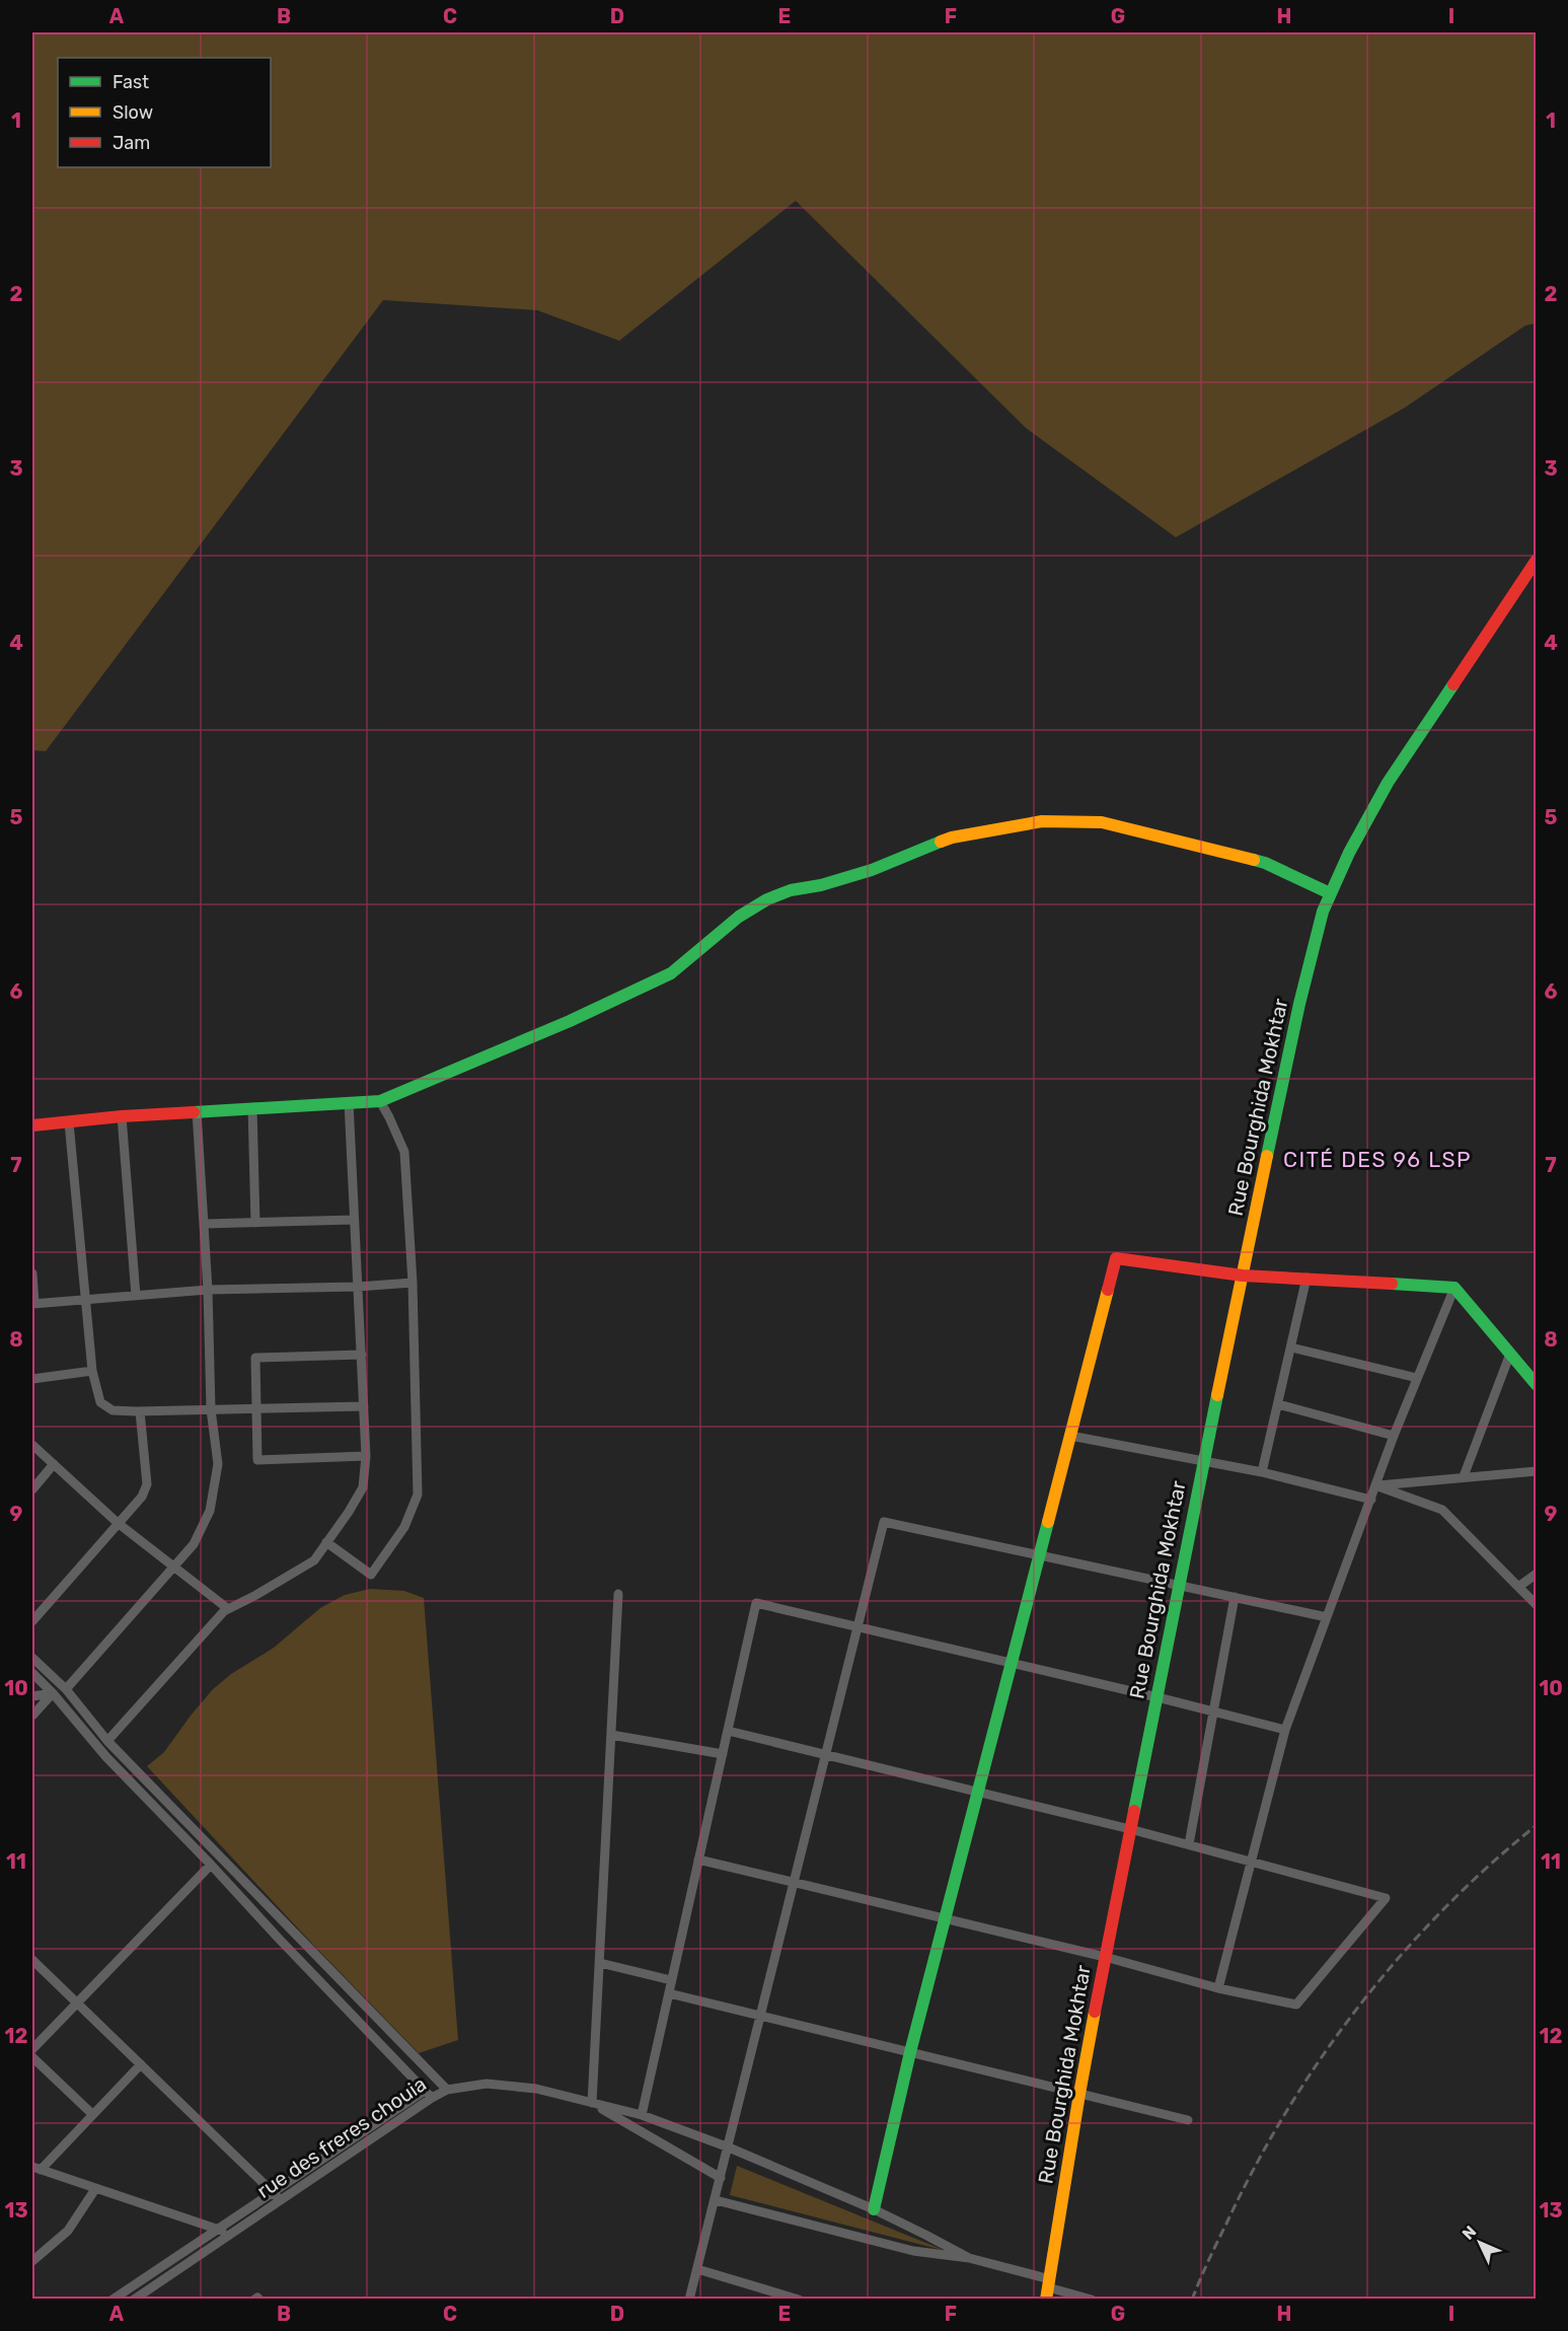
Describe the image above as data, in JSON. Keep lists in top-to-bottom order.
{
  "streets": {
    "street": ["Rue Bourghida Mokhtar", "rue des freres chouia"]
  },
  "districts": ["CITÉ DES 96 LSP"],
  "legend": ["Fast", "Slow", "Jam"],
  "north": "top left",
  "grid": {
    "columns": [
      "A",
      "B",
      "C",
      "D",
      "E",
      "F",
      "G",
      "H",
      "I"
    ],
    "rows": [
      "1",
      "2",
      "3",
      "4",
      "5",
      "6",
      "7",
      "8",
      "9",
      "10",
      "11",
      "12",
      "13"
    ]
  }
}
